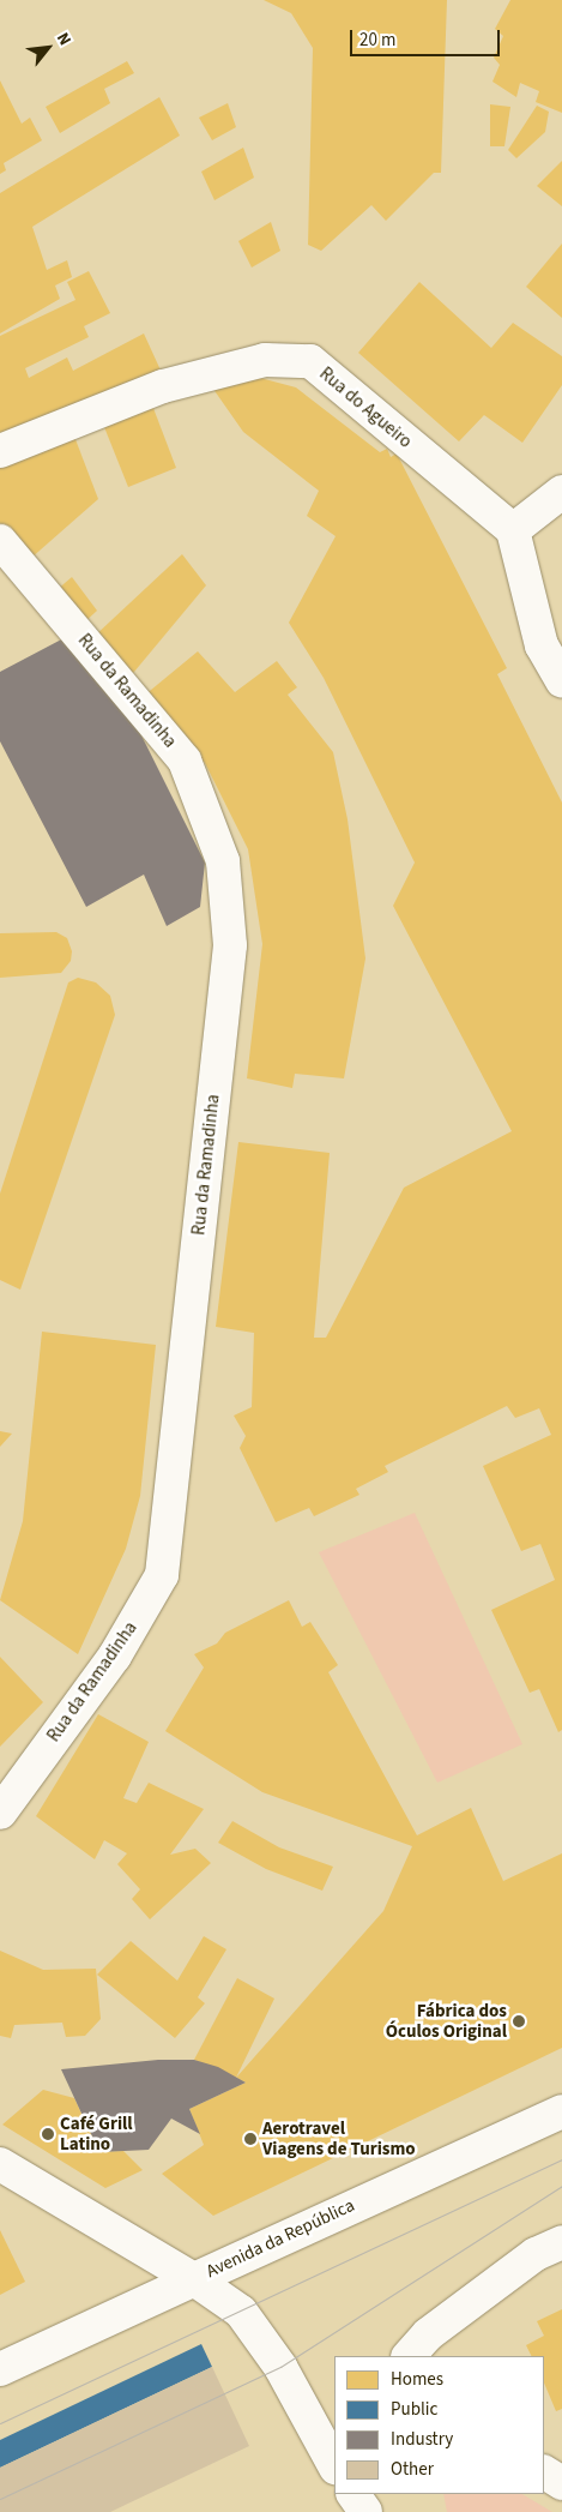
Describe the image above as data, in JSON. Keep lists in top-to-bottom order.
{
  "streets": {
    "street": ["Rua do Agueiro", "Rua da Ramadinha", "Avenida da República"]
  },
  "places": ["Fábrica dos Óculos Original", "Café Grill Latino", "Aerotravel Viagens de Turismo"],
  "legend": [
    "Homes",
    "Public",
    "Industry",
    "Other"
  ],
  "scale_bar": "20 m",
  "north": "top right"
}
